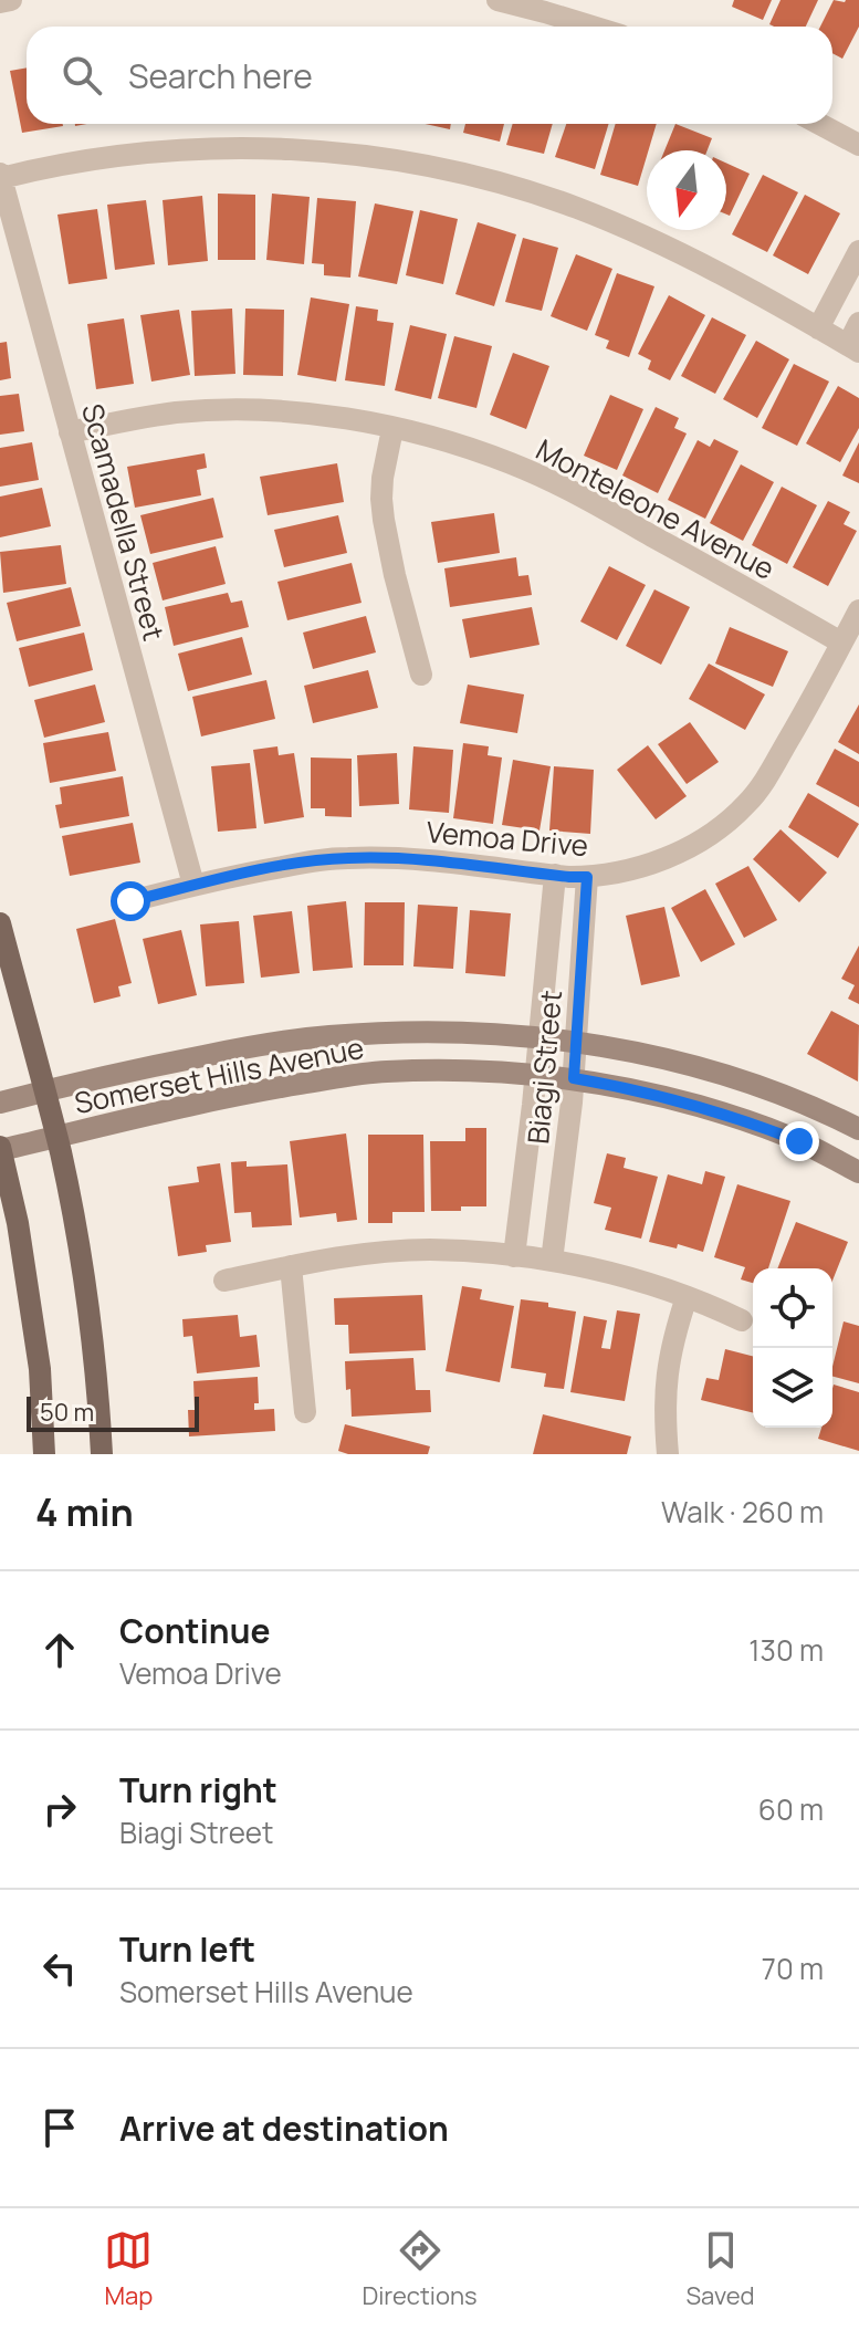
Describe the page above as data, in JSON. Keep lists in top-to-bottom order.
{
  "streets": {
    "main road": ["Somerset Hills Avenue"],
    "street": [
      "Monteleone Avenue",
      "Scamadella Street",
      "Vemoa Drive",
      "Biagi Street"
    ]
  },
  "crossings": [
    ["Monteleone Avenue", "Scamadella Street"],
    ["Monteleone Avenue", "Vemoa Drive"],
    ["Scamadella Street", "Vemoa Drive"],
    ["Vemoa Drive", "Biagi Street"],
    ["Biagi Street", "Somerset Hills Avenue"]
  ],
  "scale_bar": "50 m",
  "north": "bottom",
  "page": {
    "search": "Search here",
    "scale": "50 m",
    "heading": ["4 min", "Walk · 260 m"],
    "list": [
      ["Continue", "Vemoa Drive", "130 m"],
      ["Turn right", "Biagi Street", "60 m"],
      ["Turn left", "Somerset Hills Avenue", "70 m"],
      "Arrive at destination"
    ],
    "nav": ["Map", "Directions", "Saved"]
  }
}
